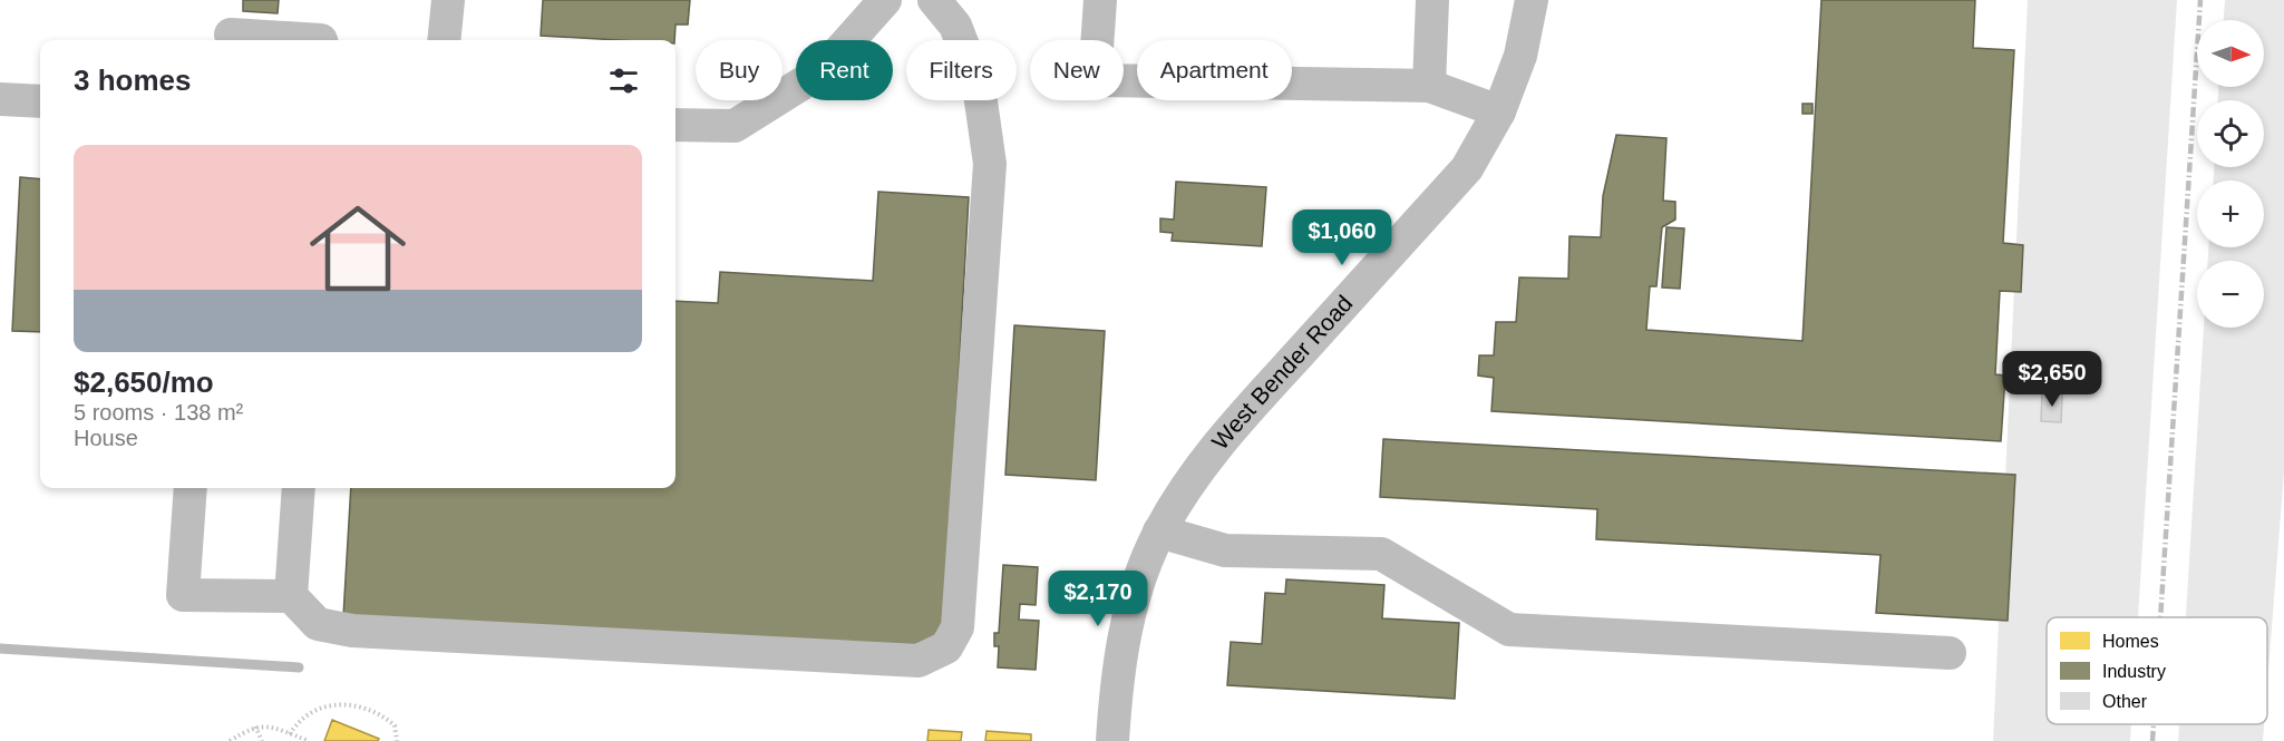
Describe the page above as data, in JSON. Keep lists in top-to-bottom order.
{
  "streets": {
    "street": ["West Bender Road"]
  },
  "legend": ["Homes", "Industry", "Other"],
  "north": "right",
  "page": {
    "map_buttons": ["+", "−"],
    "chip": [
      "Buy",
      "Rent",
      "Filters",
      "New",
      "Apartment"
    ],
    "heading": "3 homes",
    "list": [
      {
        "name": "$2,650/mo",
        "note": "5 rooms · 138 m² · House"
      }
    ],
    "price": ["$1,060", "$2,650", "$2,170"]
  }
}
